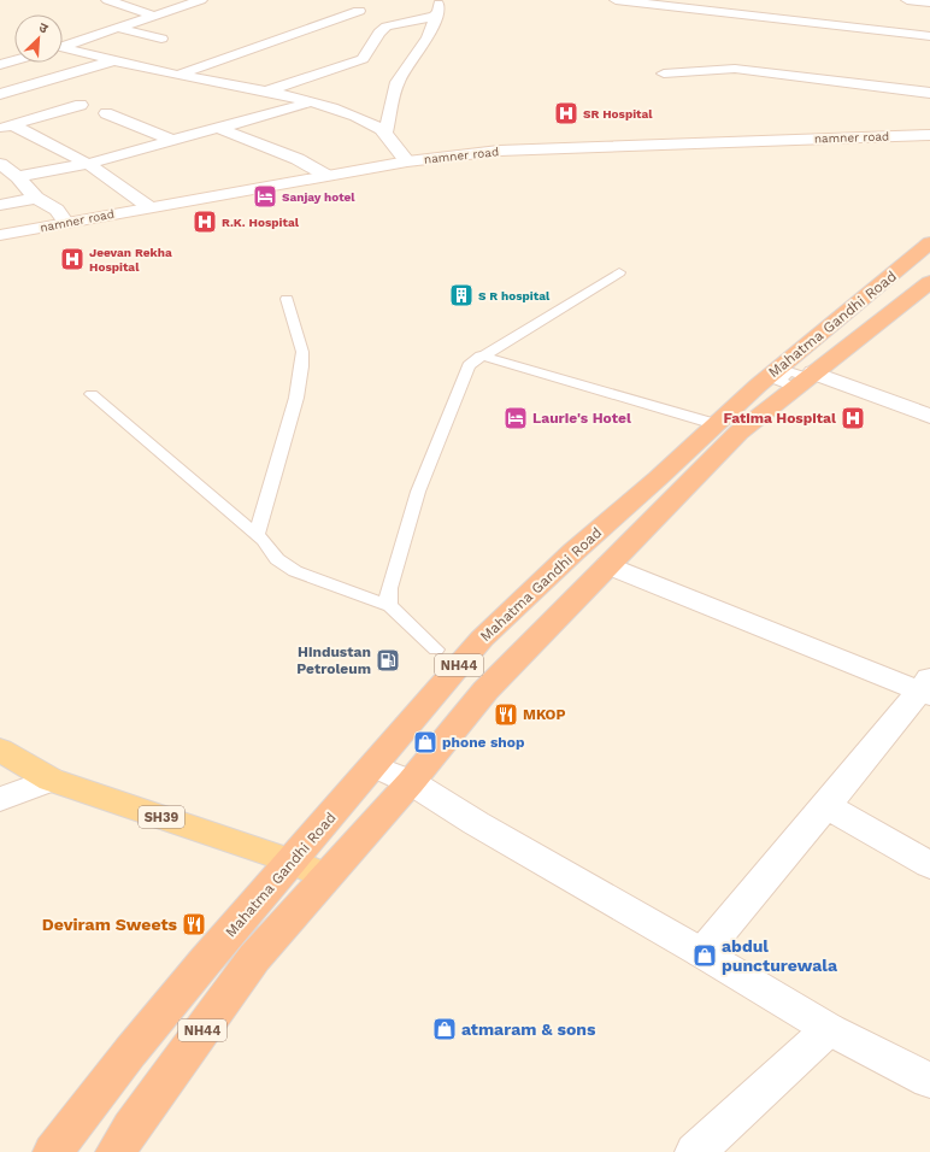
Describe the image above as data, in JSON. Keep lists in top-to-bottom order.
{
  "streets": {
    "highway": ["Mahatma Gandhi Road", "NH44"],
    "main road": ["SH39"],
    "street": ["namner road"]
  },
  "crossings": [
    ["Mahatma Gandhi Road", "SH39"]
  ],
  "places": {
    "hospital": [
      "SR Hospital",
      "R.K. Hospital",
      "Jeevan Rekha Hospital",
      "Fatima Hospital"
    ],
    "hotel": ["Sanjay hotel", "Laurie's Hotel"],
    "building": ["S R hospital"],
    "fuel station": ["Hindustan Petroleum"],
    "restaurant": ["MKOP", "Deviram Sweets"],
    "shop": ["phone shop", "abdul puncturewala", "atmaram & sons"]
  },
  "north": "top right"
}
